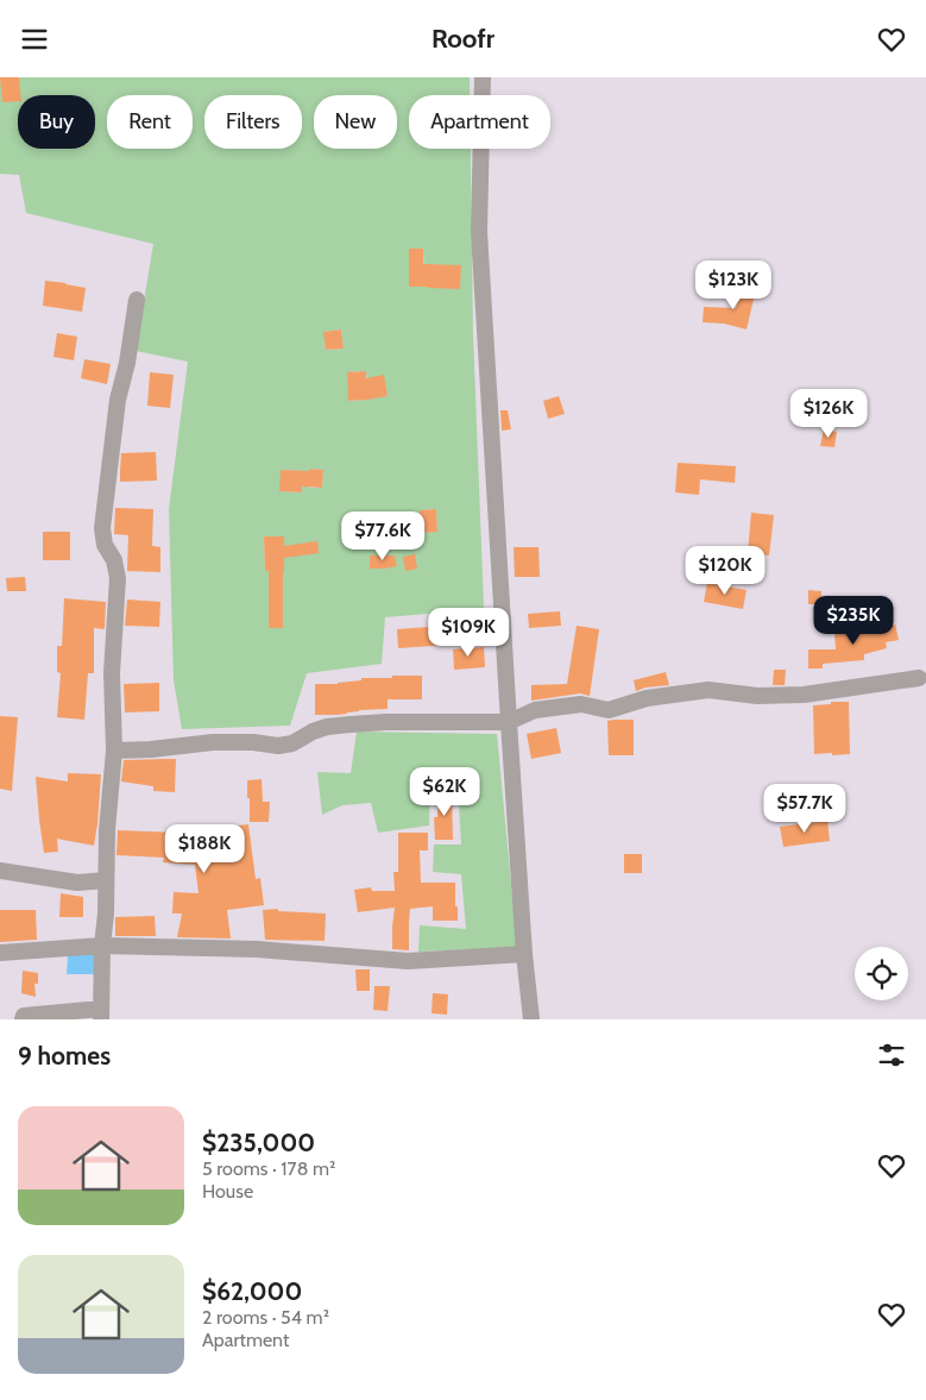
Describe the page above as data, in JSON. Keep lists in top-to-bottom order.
{
  "page": {
    "header": "Roofr",
    "chip": [
      "Buy",
      "Rent",
      "Filters",
      "New",
      "Apartment"
    ],
    "price": [
      "$123K",
      "$126K",
      "$77.6K",
      "$120K",
      "$235K",
      "$109K",
      "$62K",
      "$57.7K",
      "$188K"
    ],
    "heading": "9 homes",
    "list": [
      {
        "name": "$235,000",
        "note": "5 rooms · 178 m² · House"
      },
      {
        "name": "$62,000",
        "note": "2 rooms · 54 m² · Apartment"
      }
    ]
  }
}
